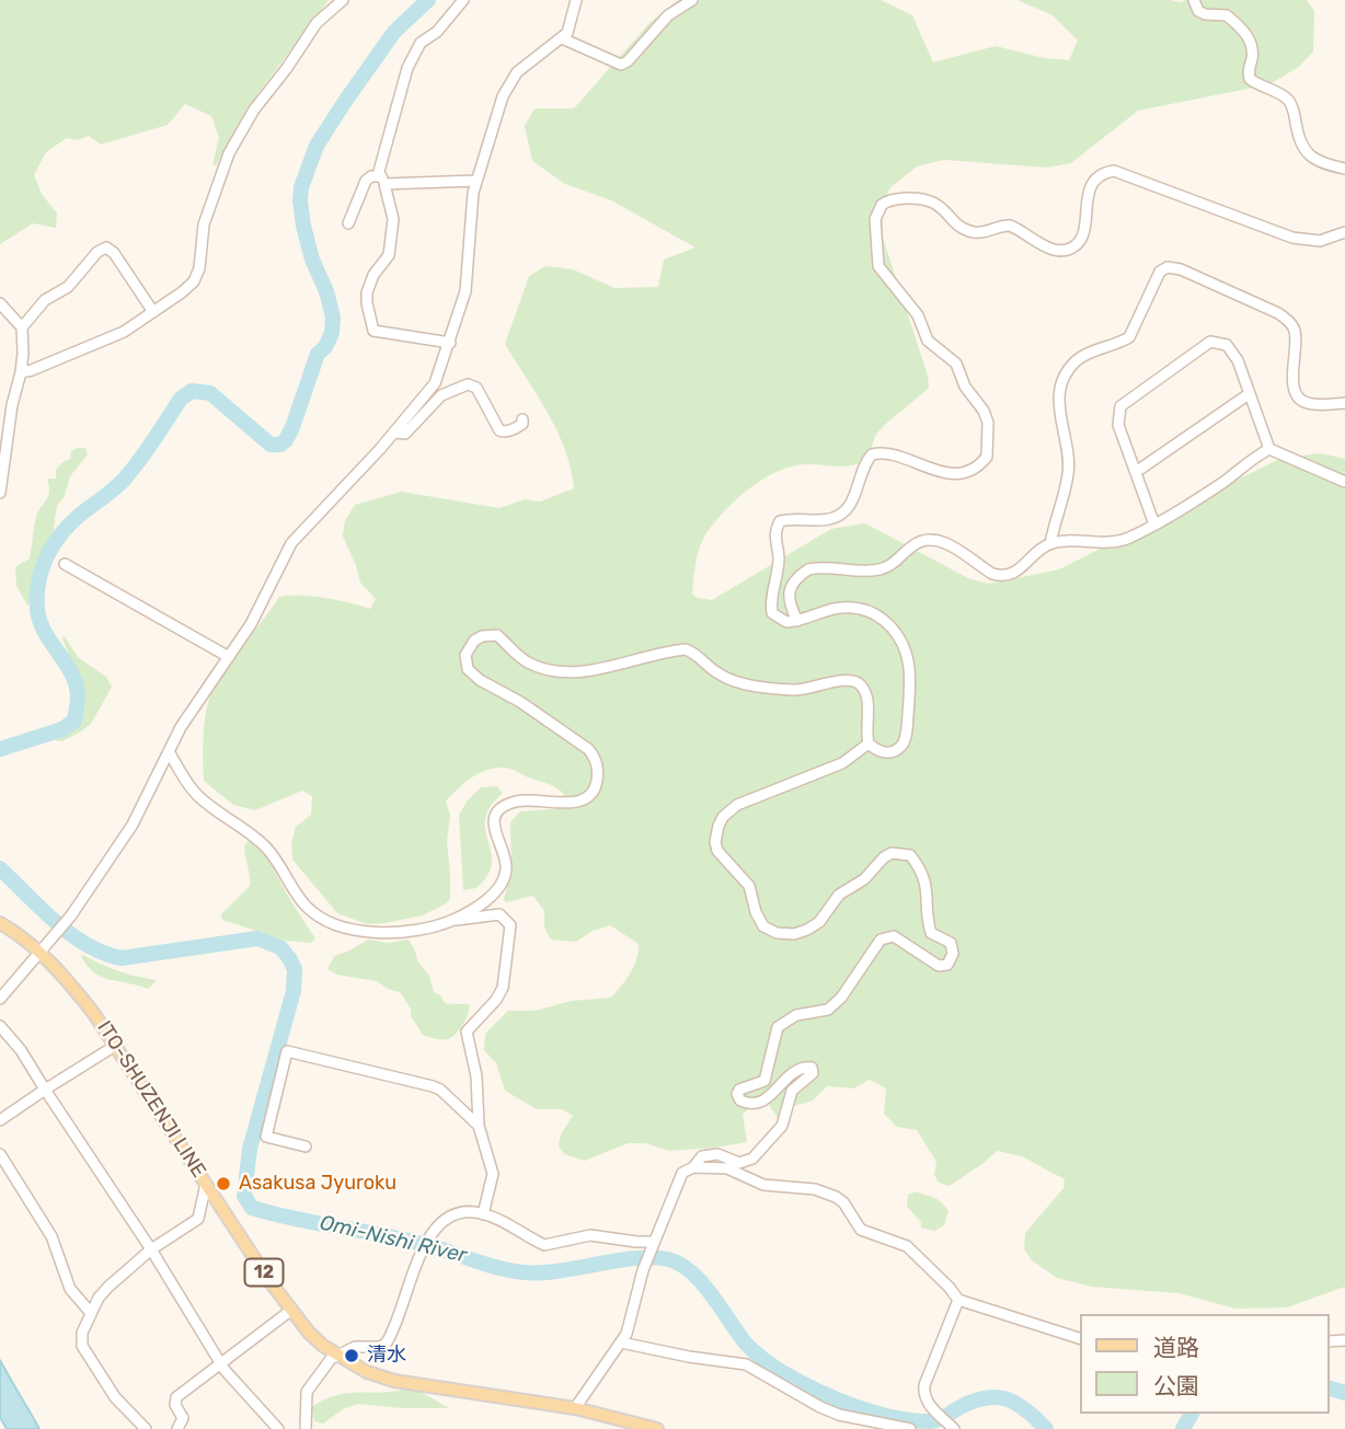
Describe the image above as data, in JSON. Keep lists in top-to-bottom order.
{
  "streets": {
    "main road": ["ITO-SHUZENJI LINE", "12"]
  },
  "water": ["Omi-Nishi River"],
  "places": ["Asakusa Jyuroku", "清水"],
  "legend": ["道路", "公園"]
}
